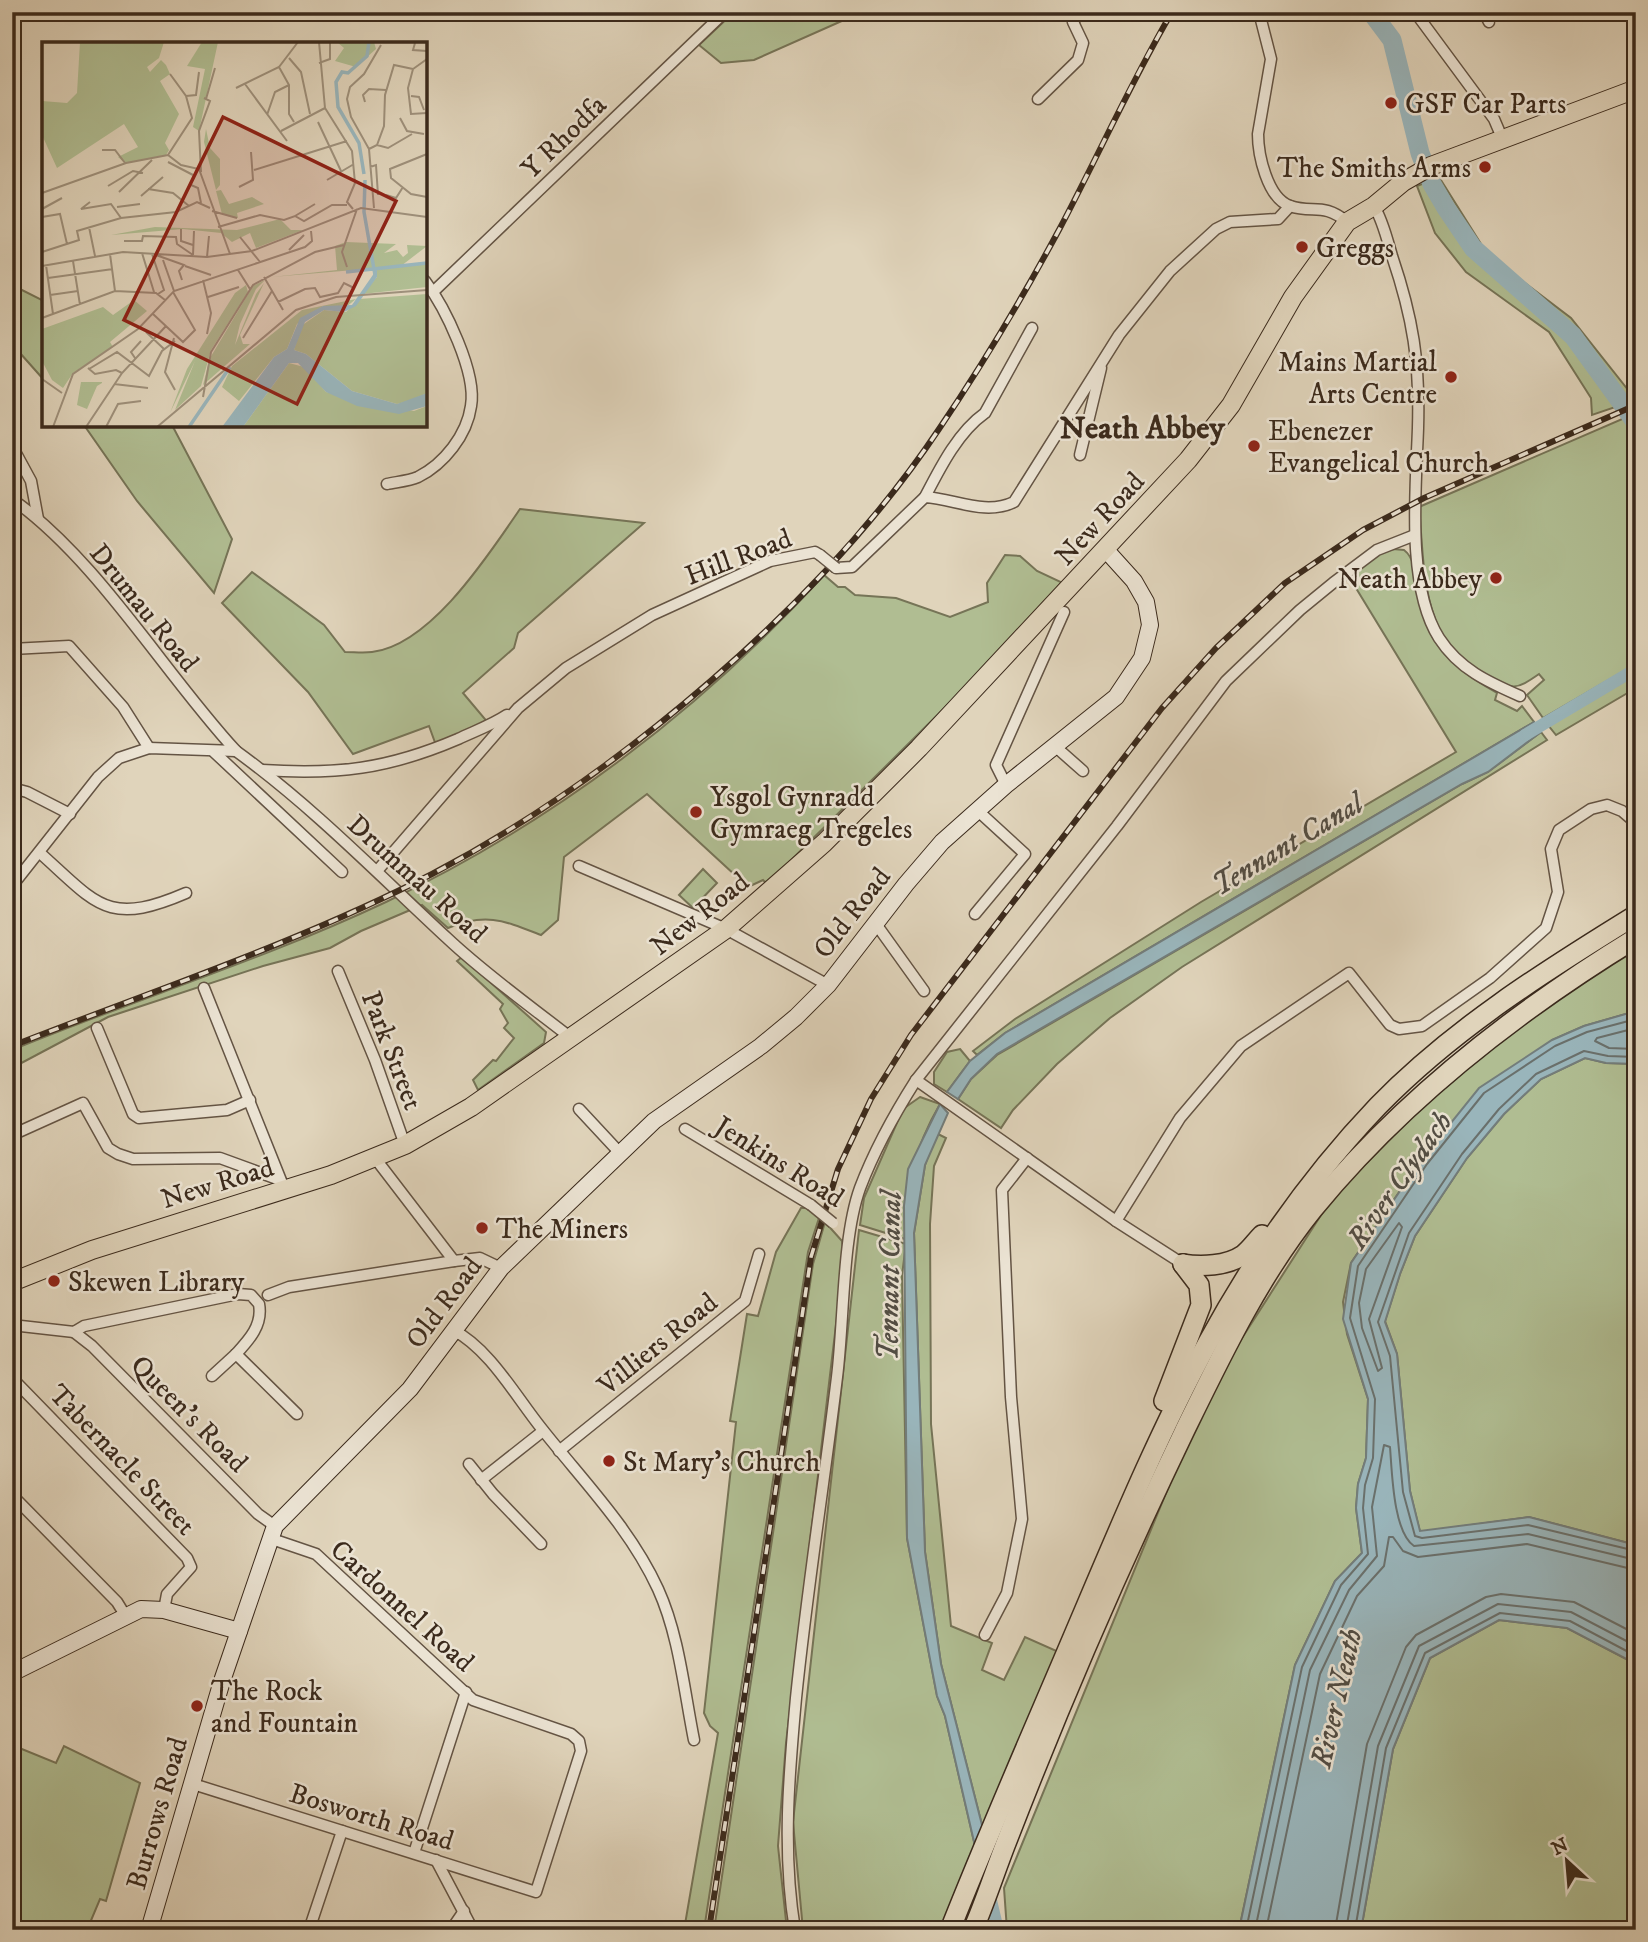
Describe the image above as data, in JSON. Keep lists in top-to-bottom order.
{
  "streets": {
    "main road": ["New Road", "Old Road", "Burrows Road"],
    "street": [
      "Y Rhodfa",
      "Hill Road",
      "Drumau Road",
      "Drummau Road",
      "Park Street",
      "Jenkins Road",
      "Villiers Road",
      "Queen's Road",
      "Tabernacle Street",
      "Cardonnel Road",
      "Bosworth Road"
    ]
  },
  "crossings": [
    ["New Road", "Drummau Road"],
    ["New Road", "Old Road"],
    ["New Road", "Park Street"],
    ["Hill Road", "Drummau Road"],
    ["Drumau Road", "Drummau Road"],
    ["Old Road", "Queen's Road"],
    ["Old Road", "Cardonnel Road"],
    ["Old Road", "Burrows Road"],
    ["Queen's Road", "Cardonnel Road"],
    ["Cardonnel Road", "Bosworth Road"],
    ["Burrows Road", "Bosworth Road"]
  ],
  "districts": ["Neath Abbey"],
  "water": ["Tennant Canal", "River Clydach", "River Neath"],
  "places": [
    "GSF Car Parts",
    "The Smiths Arms",
    "Greggs",
    "Mains Martial Arts Centre",
    "Ebenezer Evangelical Church",
    "Neath Abbey",
    "Ysgol Gynradd Gymraeg Tregeles",
    "The Miners",
    "Skewen Library",
    "St Mary's Church",
    "The Rock and Fountain"
  ],
  "north": "top left"
}
